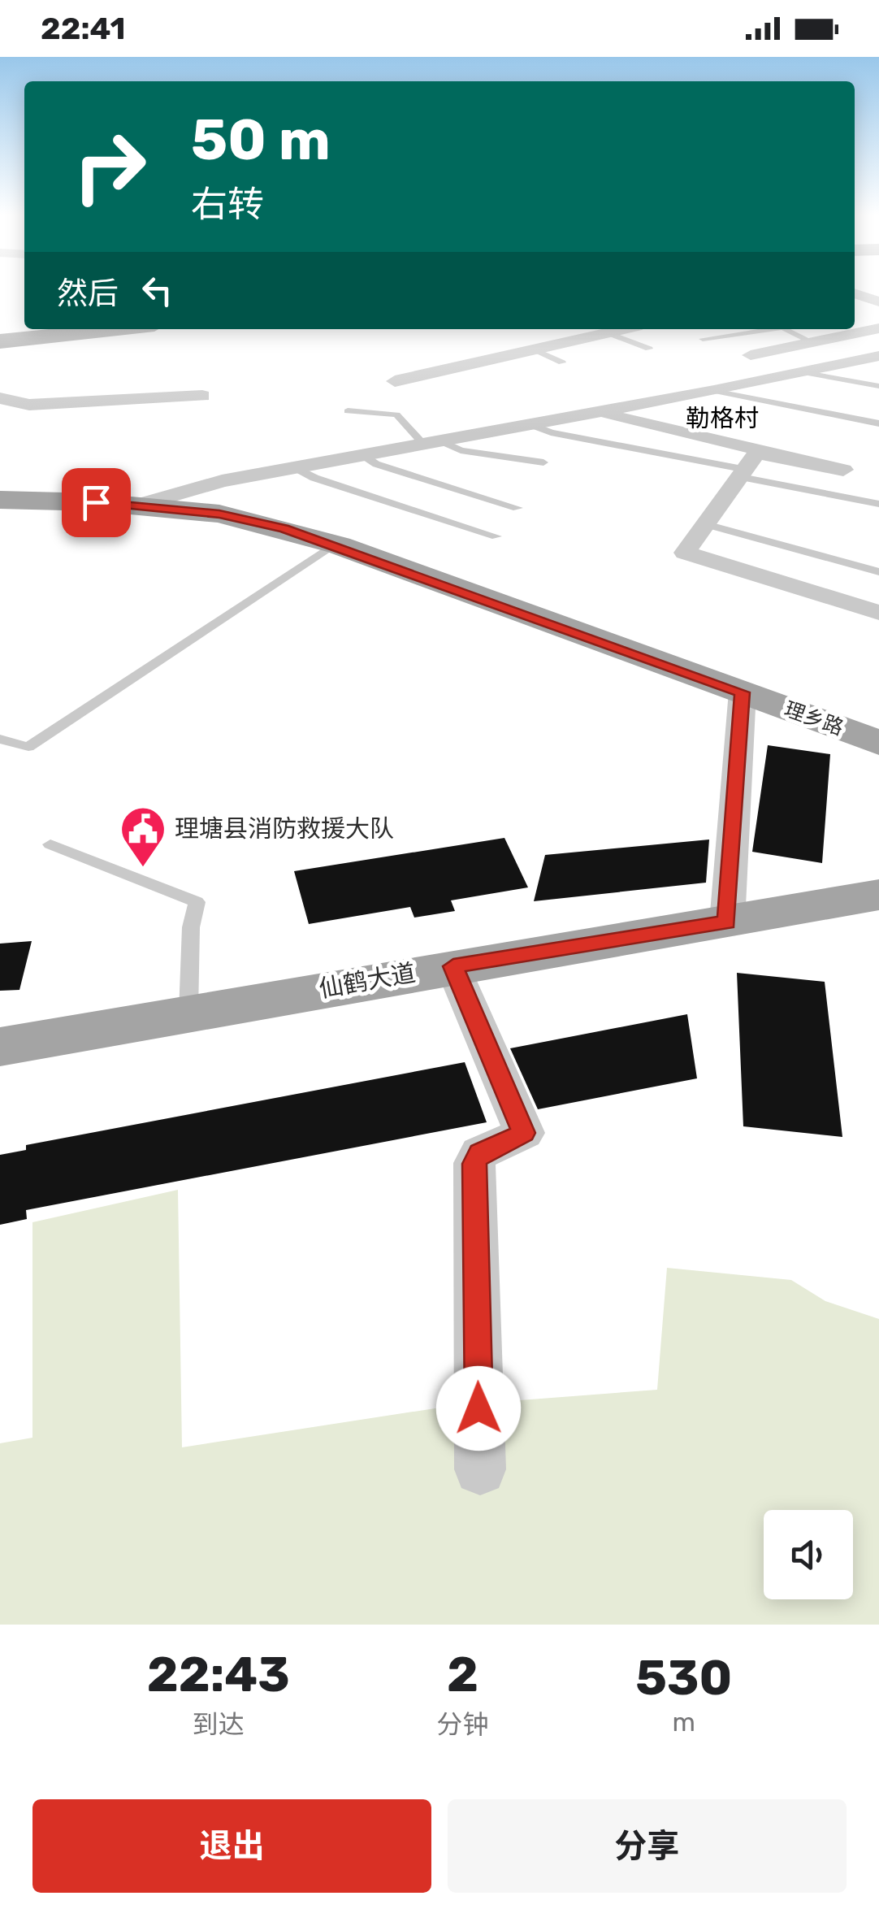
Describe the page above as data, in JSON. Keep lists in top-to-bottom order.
{
  "streets": {
    "main road": ["理乡路", "仙鹤大道"]
  },
  "districts": ["勒格村"],
  "places": {
    "public building": ["理塘县消防救援大队"]
  },
  "page": {
    "status": "22:41",
    "turn": ["50 m", "右转"],
    "then": "然后",
    "eta": [
      "22:43",
      "到达",
      "2",
      "分钟",
      "530",
      "m"
    ],
    "buttons": ["退出", "分享"]
  }
}
